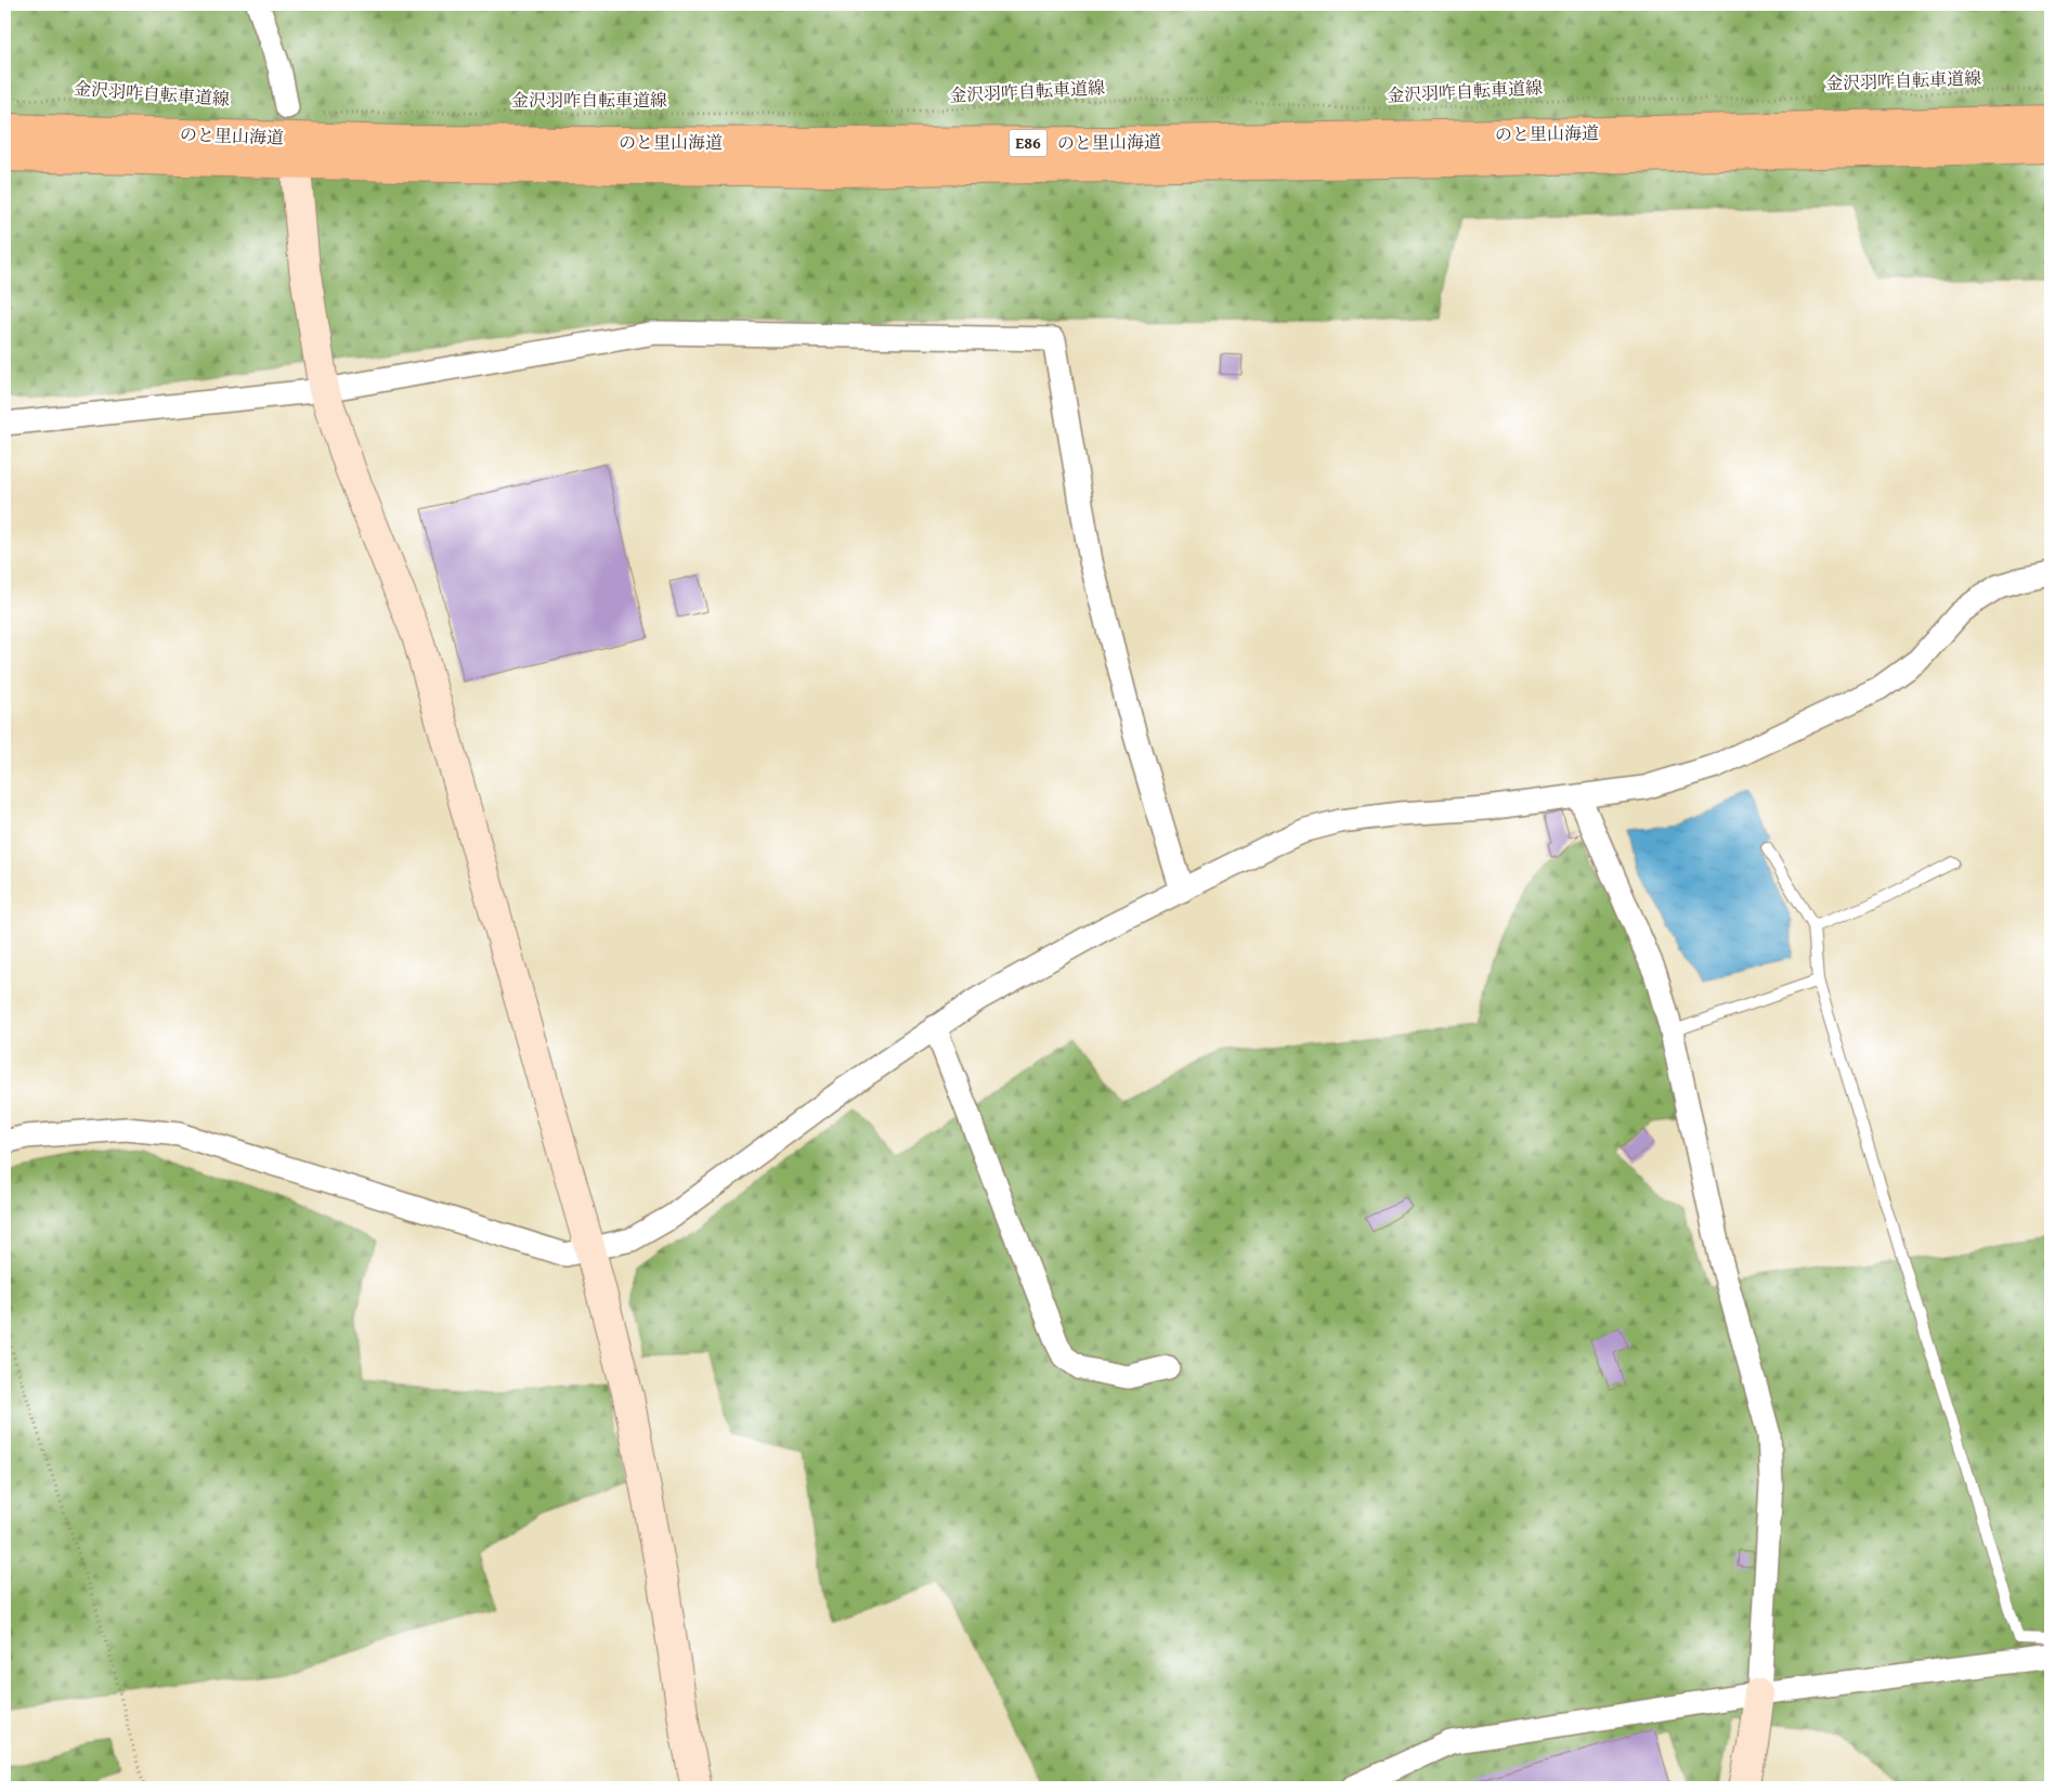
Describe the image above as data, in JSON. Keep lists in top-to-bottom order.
{
  "streets": {
    "highway": ["のと里山海道", "E86"],
    "path": ["金沢羽咋自転車道線"]
  }
}
